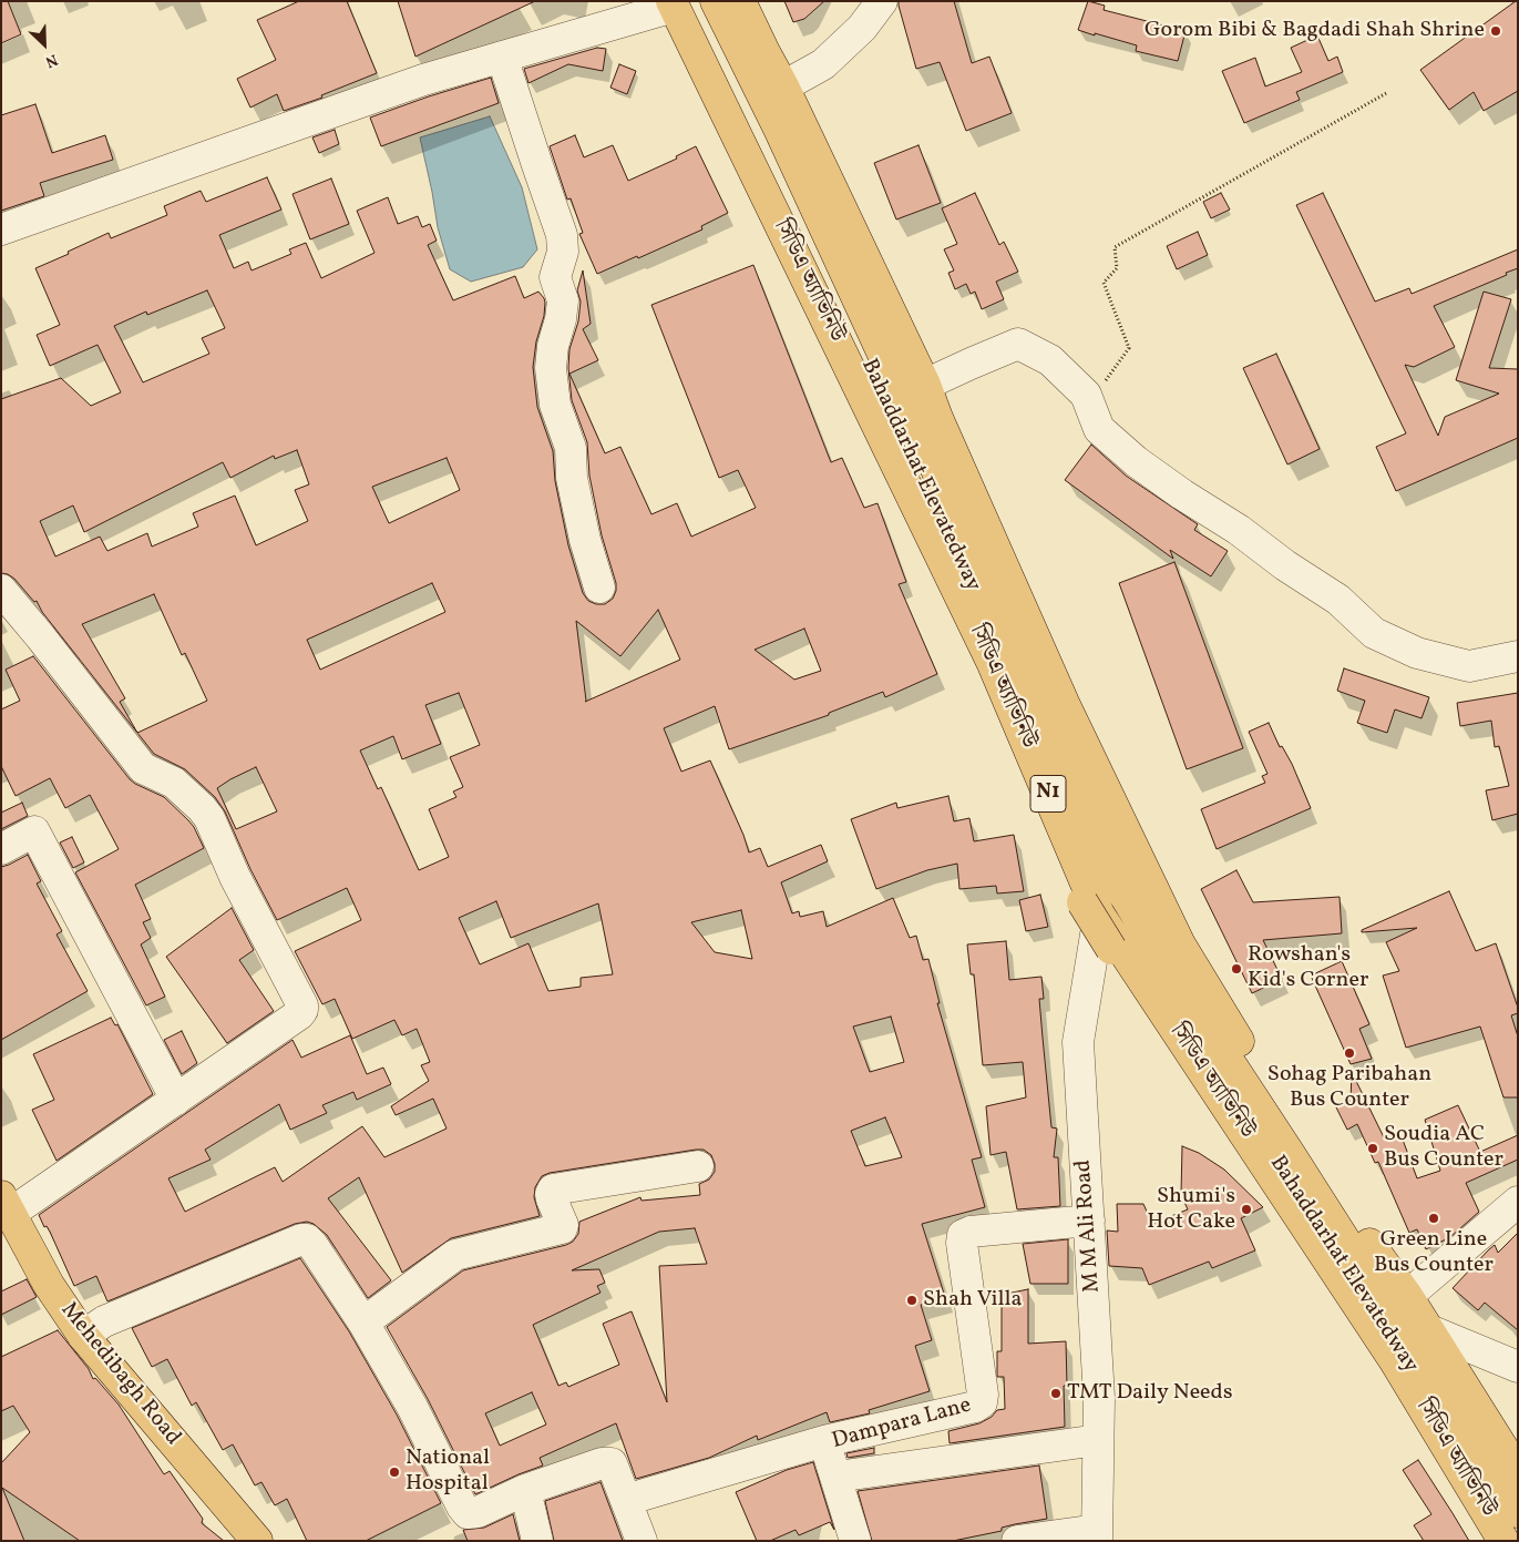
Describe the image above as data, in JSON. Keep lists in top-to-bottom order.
{
  "streets": {
    "main road": [
      "সিডিএ অ্যাভিনিউ",
      "Bahaddarhat Elevatedway",
      "N1",
      "Mehedibagh Road"
    ],
    "street": ["M M Ali Road", "Dampara Lane"]
  },
  "crossings": [
    ["সিডিএ অ্যাভিনিউ", "M M Ali Road"],
    ["M M Ali Road", "Dampara Lane"]
  ],
  "places": [
    "Gorom Bibi & Bagdadi Shah Shrine",
    "Rowshan's Kid's Corner",
    "Sohag Paribahan Bus Counter",
    "Soudia AC Bus Counter",
    "Shumi's Hot Cake",
    "Green Line Bus Counter",
    "Shah Villa",
    "TMT Daily Needs",
    "National Hospital"
  ],
  "north": "bottom right"
}
